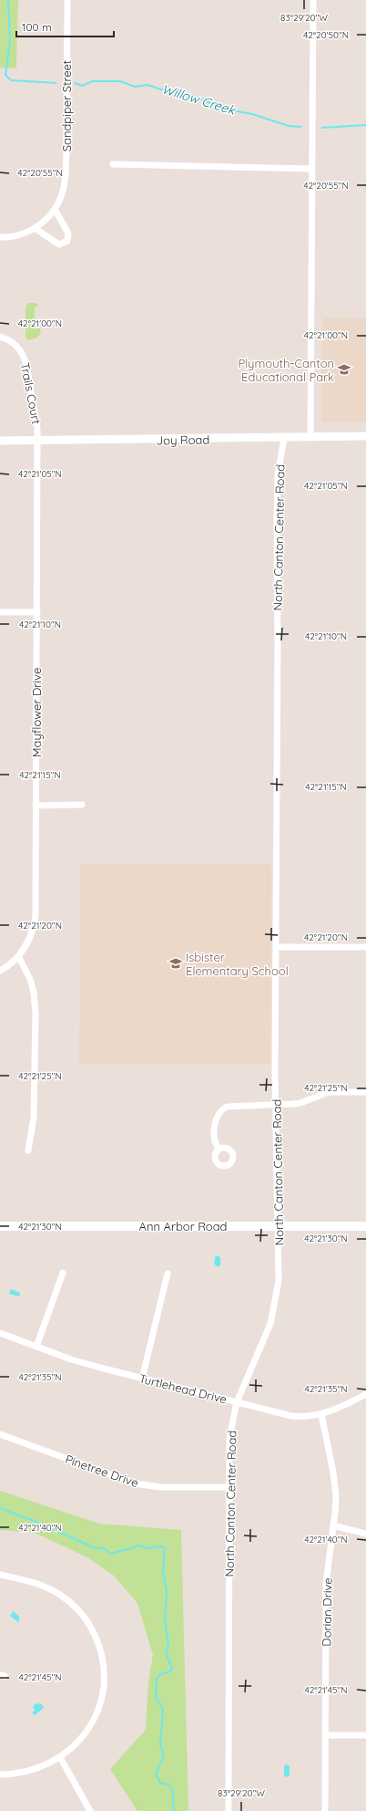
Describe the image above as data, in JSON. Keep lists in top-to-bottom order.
{
  "streets": {
    "main road": ["Ann Arbor Road"],
    "street": [
      "Sandpiper Street",
      "Trails Court",
      "Joy Road",
      "North Canton Center Road",
      "Mayflower Drive",
      "Turtlehead Drive",
      "Pinetree Drive",
      "Dorian Drive"
    ]
  },
  "crossings": [
    ["Trails Court", "Joy Road"],
    ["Trails Court", "Mayflower Drive"],
    ["Joy Road", "North Canton Center Road"],
    ["Joy Road", "Mayflower Drive"],
    ["North Canton Center Road", "Ann Arbor Road"],
    ["North Canton Center Road", "Turtlehead Drive"],
    ["North Canton Center Road", "Pinetree Drive"],
    ["Turtlehead Drive", "Dorian Drive"]
  ],
  "water": ["Willow Creek"],
  "places": {
    "school or university": ["Plymouth-Canton Educational Park", "Isbister Elementary School"]
  },
  "scale_bar": "100 m",
  "coordinates": [
    "83°29'20\"W",
    "42°20'50\"N",
    "42°20'55\"N",
    "42°21'00\"N",
    "42°21'05\"N",
    "42°21'10\"N",
    "42°21'15\"N",
    "42°21'20\"N",
    "42°21'25\"N",
    "42°21'30\"N",
    "42°21'35\"N",
    "42°21'40\"N",
    "42°21'45\"N"
  ]
}
